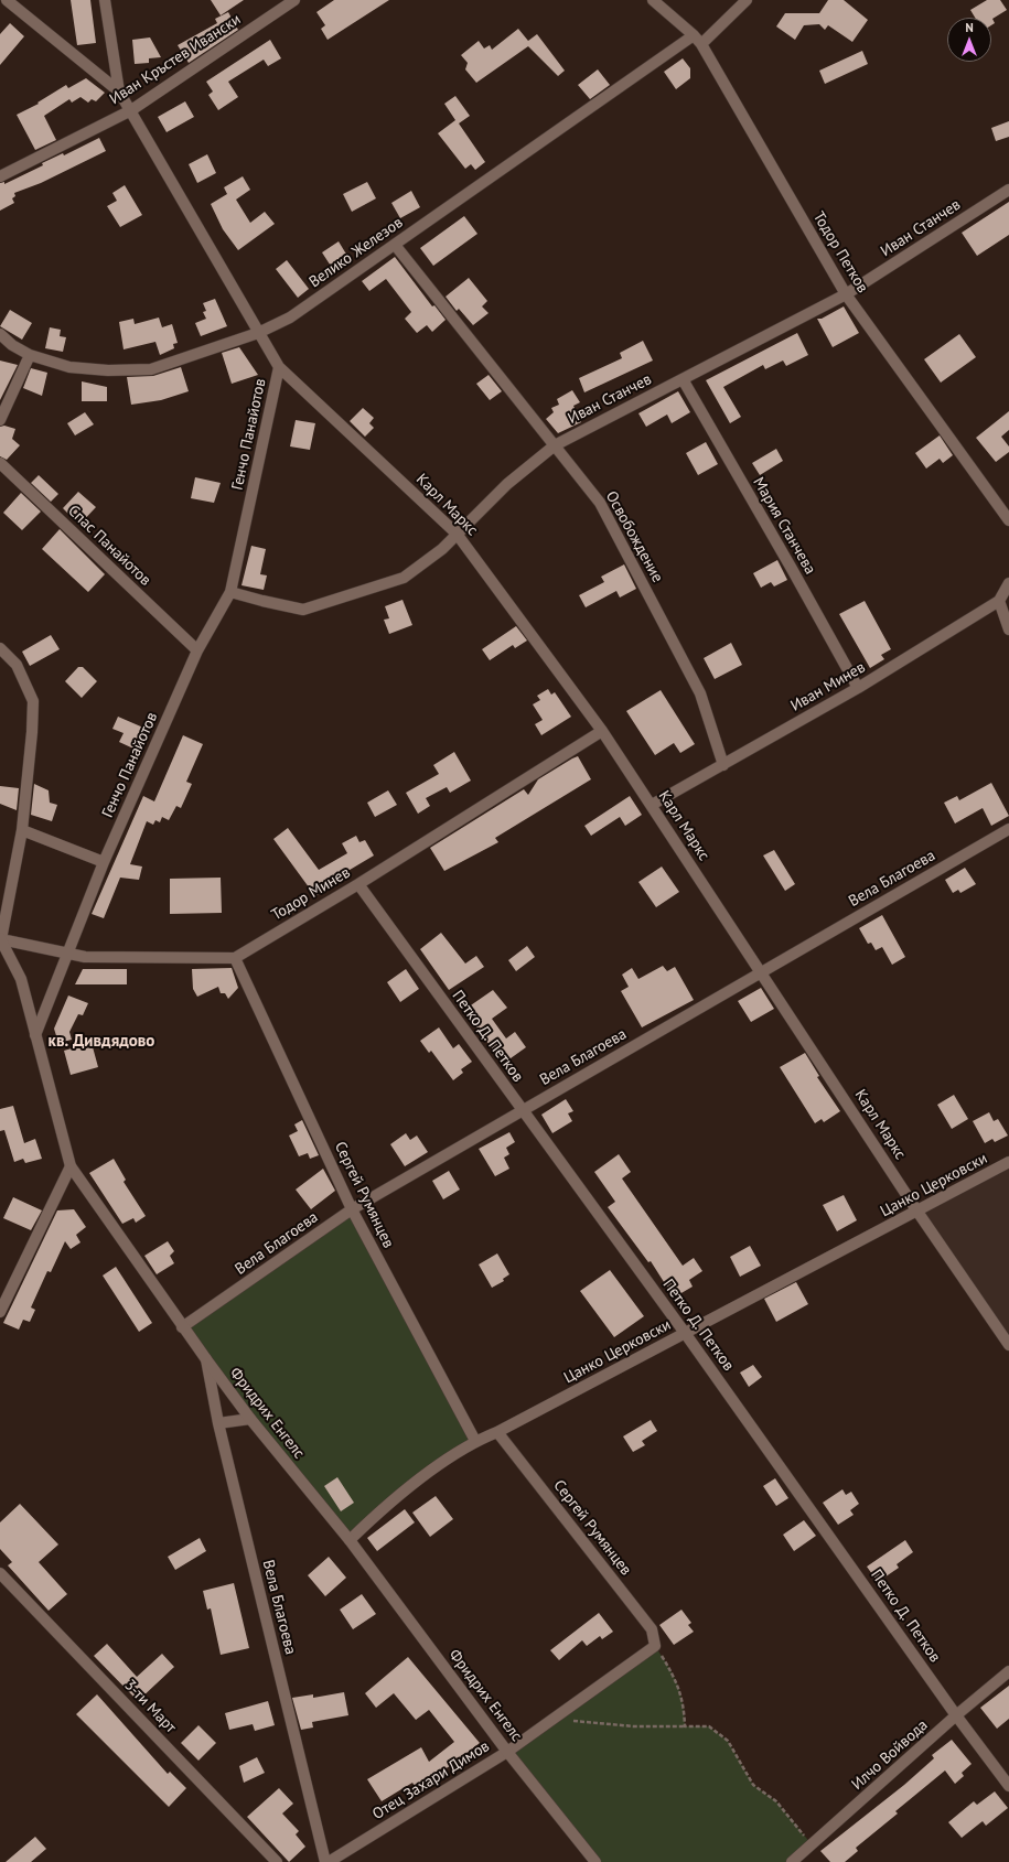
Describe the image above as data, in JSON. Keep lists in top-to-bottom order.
{
  "streets": {
    "street": [
      "Иван Кръстев Ивански",
      "Иван Станчев",
      "Велико Железов",
      "Тодор Петков",
      "Генчо Панайотов",
      "Карл Маркс",
      "Мария Станчева",
      "Освобождение",
      "Спас Панайотов",
      "Иван Минев",
      "Вела Благоева",
      "Тодор Минев",
      "Петко Д. Петков",
      "Цанко Церковски",
      "Сергей Румянцев",
      "Фридрих Енгелс",
      "3-ти Март",
      "Илчо Войвода",
      "Отец Захари Димов"
    ]
  },
  "crossings": [
    ["Иван Кръстев Ивански", "Генчо Панайотов"],
    ["Иван Станчев", "Тодор Петков"],
    ["Иван Станчев", "Генчо Панайотов"],
    ["Иван Станчев", "Карл Маркс"],
    ["Иван Станчев", "Мария Станчева"],
    ["Иван Станчев", "Освобождение"],
    ["Велико Железов", "Тодор Петков"],
    ["Велико Железов", "Генчо Панайотов"],
    ["Велико Железов", "Освобождение"],
    ["Генчо Панайотов", "Карл Маркс"],
    ["Генчо Панайотов", "Спас Панайотов"],
    ["Генчо Панайотов", "Фридрих Енгелс"],
    ["Карл Маркс", "Иван Минев"],
    ["Карл Маркс", "Вела Благоева"],
    ["Карл Маркс", "Тодор Минев"],
    ["Карл Маркс", "Цанко Церковски"],
    ["Мария Станчева", "Иван Минев"],
    ["Освобождение", "Иван Минев"],
    ["Вела Благоева", "Петко Д. Петков"],
    ["Вела Благоева", "Сергей Румянцев"],
    ["Вела Благоева", "Фридрих Енгелс"],
    ["Вела Благоева", "Отец Захари Димов"],
    ["Тодор Минев", "Петко Д. Петков"],
    ["Тодор Минев", "Сергей Румянцев"],
    ["Петко Д. Петков", "Цанко Церковски"],
    ["Петко Д. Петков", "Илчо Войвода"],
    ["Цанко Церковски", "Сергей Румянцев"],
    ["Цанко Церковски", "Фридрих Енгелс"],
    ["Сергей Румянцев", "Отец Захари Димов"],
    ["Фридрих Енгелс", "Отец Захари Димов"]
  ],
  "districts": ["кв. Дивдядово"],
  "north": "top"
}
